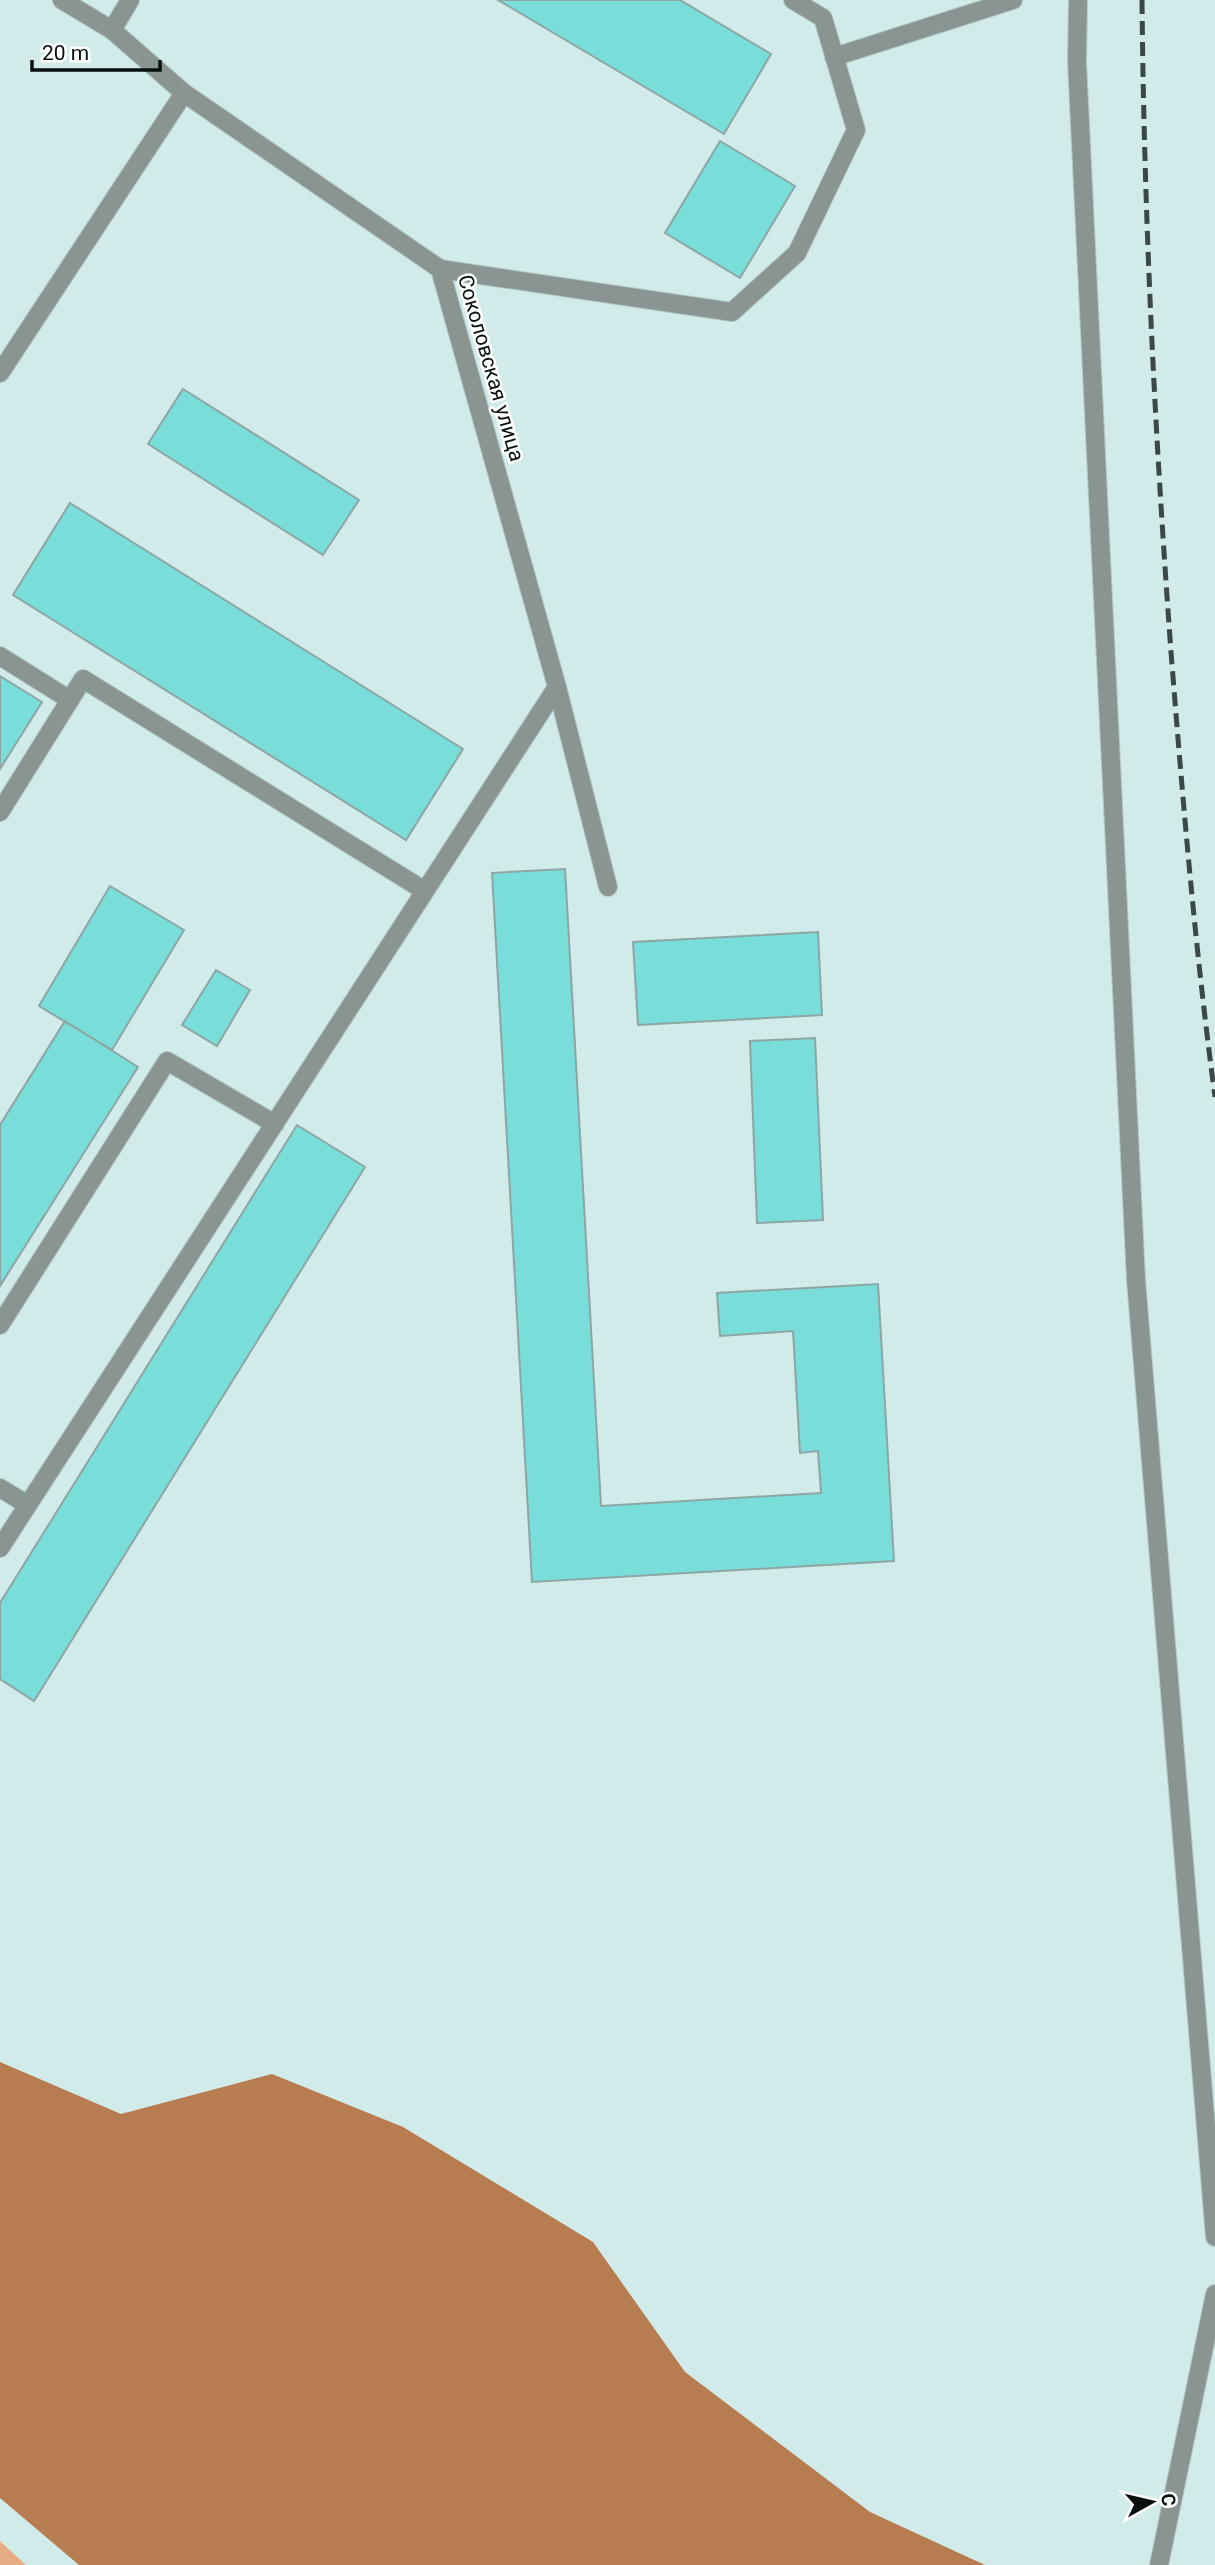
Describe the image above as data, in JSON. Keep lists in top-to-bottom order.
{
  "streets": {
    "street": ["Соколовская улица"]
  },
  "scale_bar": "20 m",
  "north": "right"
}
